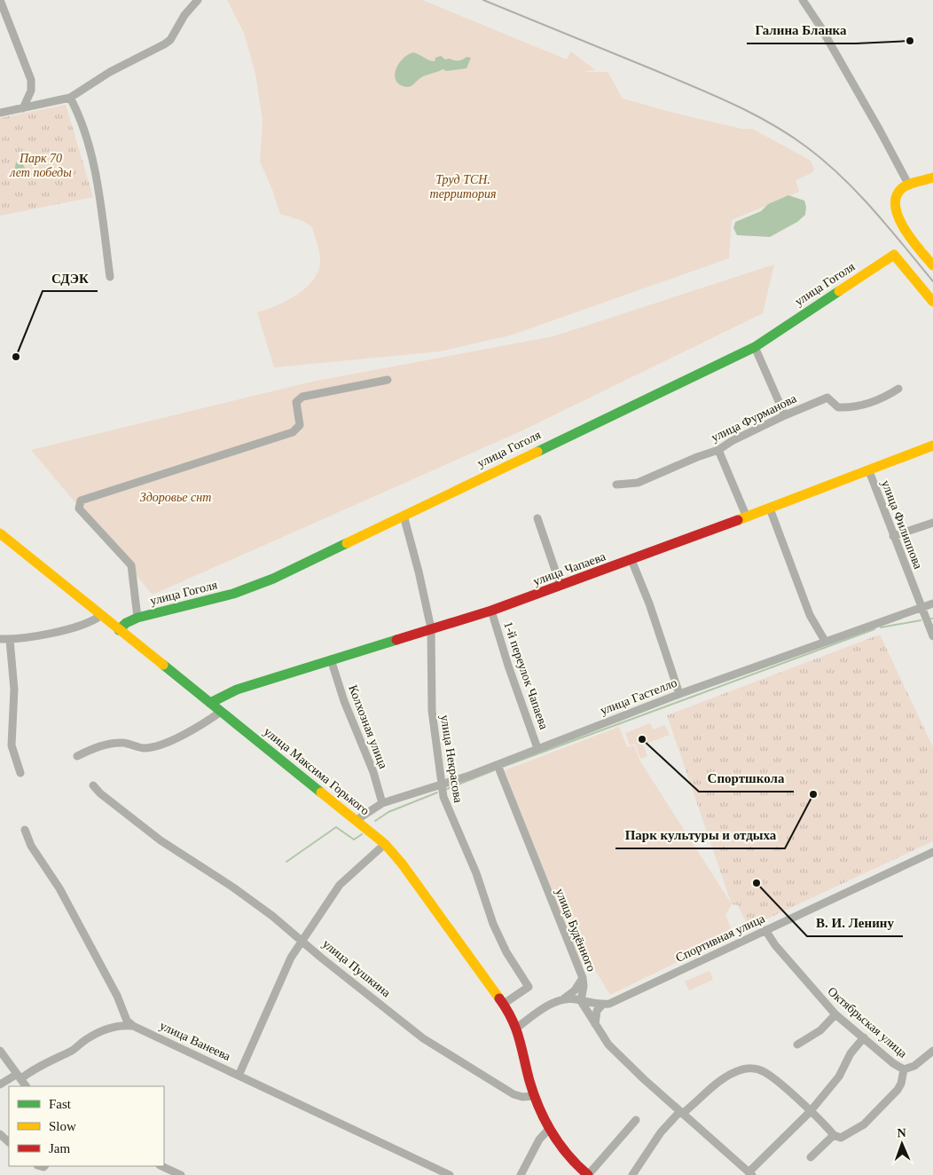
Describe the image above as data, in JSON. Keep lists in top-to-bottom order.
{
  "streets": {
    "street": [
      "улица Гоголя",
      "улица Фурманова",
      "улица Филиппова",
      "улица Чапаева",
      "1-й переулок Чапаева",
      "улица Гастелло",
      "Колхозная улица",
      "улица Некрасова",
      "улица Максима Горького",
      "улица Будённого",
      "Спортивная улица",
      "улица Пушкина",
      "Октябрьская улица",
      "улица Ванеева"
    ]
  },
  "crossings": [
    ["улица Гоголя", "улица Некрасова"],
    ["улица Гоголя", "улица Максима Горького"],
    ["улица Филиппова", "улица Чапаева"],
    ["улица Филиппова", "улица Гастелло"],
    ["улица Чапаева", "1-й переулок Чапаева"],
    ["улица Чапаева", "Колхозная улица"],
    ["улица Чапаева", "улица Некрасова"],
    ["улица Чапаева", "улица Максима Горького"],
    ["1-й переулок Чапаева", "улица Гастелло"],
    ["улица Гастелло", "Колхозная улица"],
    ["улица Гастелло", "улица Некрасова"],
    ["улица Гастелло", "улица Максима Горького"],
    ["улица Гастелло", "улица Будённого"],
    ["улица Некрасова", "улица Максима Горького"],
    ["улица Максима Горького", "улица Пушкина"],
    ["Спортивная улица", "Октябрьская улица"]
  ],
  "parks": ["Парк 70 лет победы", "Труд ТСН. территория", "Здоровье снт"],
  "places": [
    "Галина Бланка",
    "СДЭК",
    "Спортшкола",
    "Парк культуры и отдыха",
    "В. И. Ленину"
  ],
  "legend": ["Fast", "Slow", "Jam"],
  "north": "top"
}
